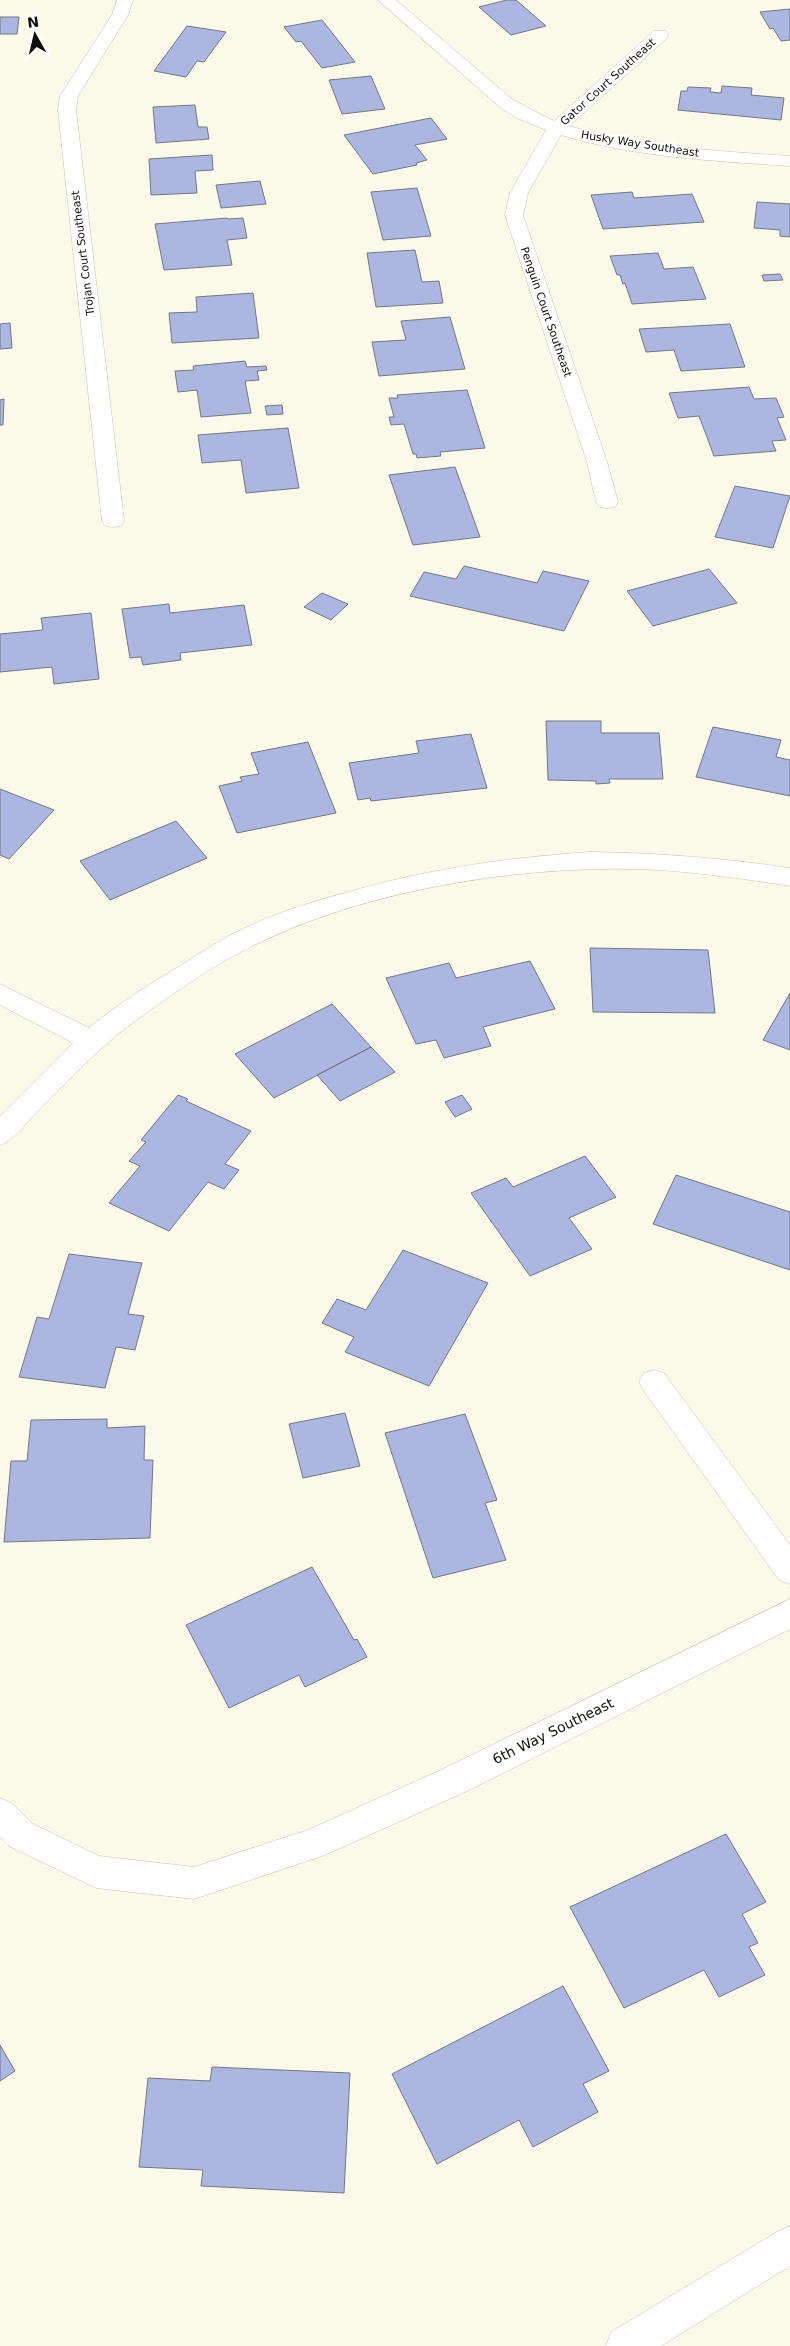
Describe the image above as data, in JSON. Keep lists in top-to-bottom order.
{
  "streets": {
    "street": [
      "Gator Court Southeast",
      "Husky Way Southeast",
      "Trojan Court Southeast",
      "Penguin Court Southeast",
      "6th Way Southeast"
    ]
  },
  "crossings": [
    ["Gator Court Southeast", "Husky Way Southeast"],
    ["Gator Court Southeast", "Penguin Court Southeast"],
    ["Husky Way Southeast", "Penguin Court Southeast"]
  ],
  "north": "top"
}
